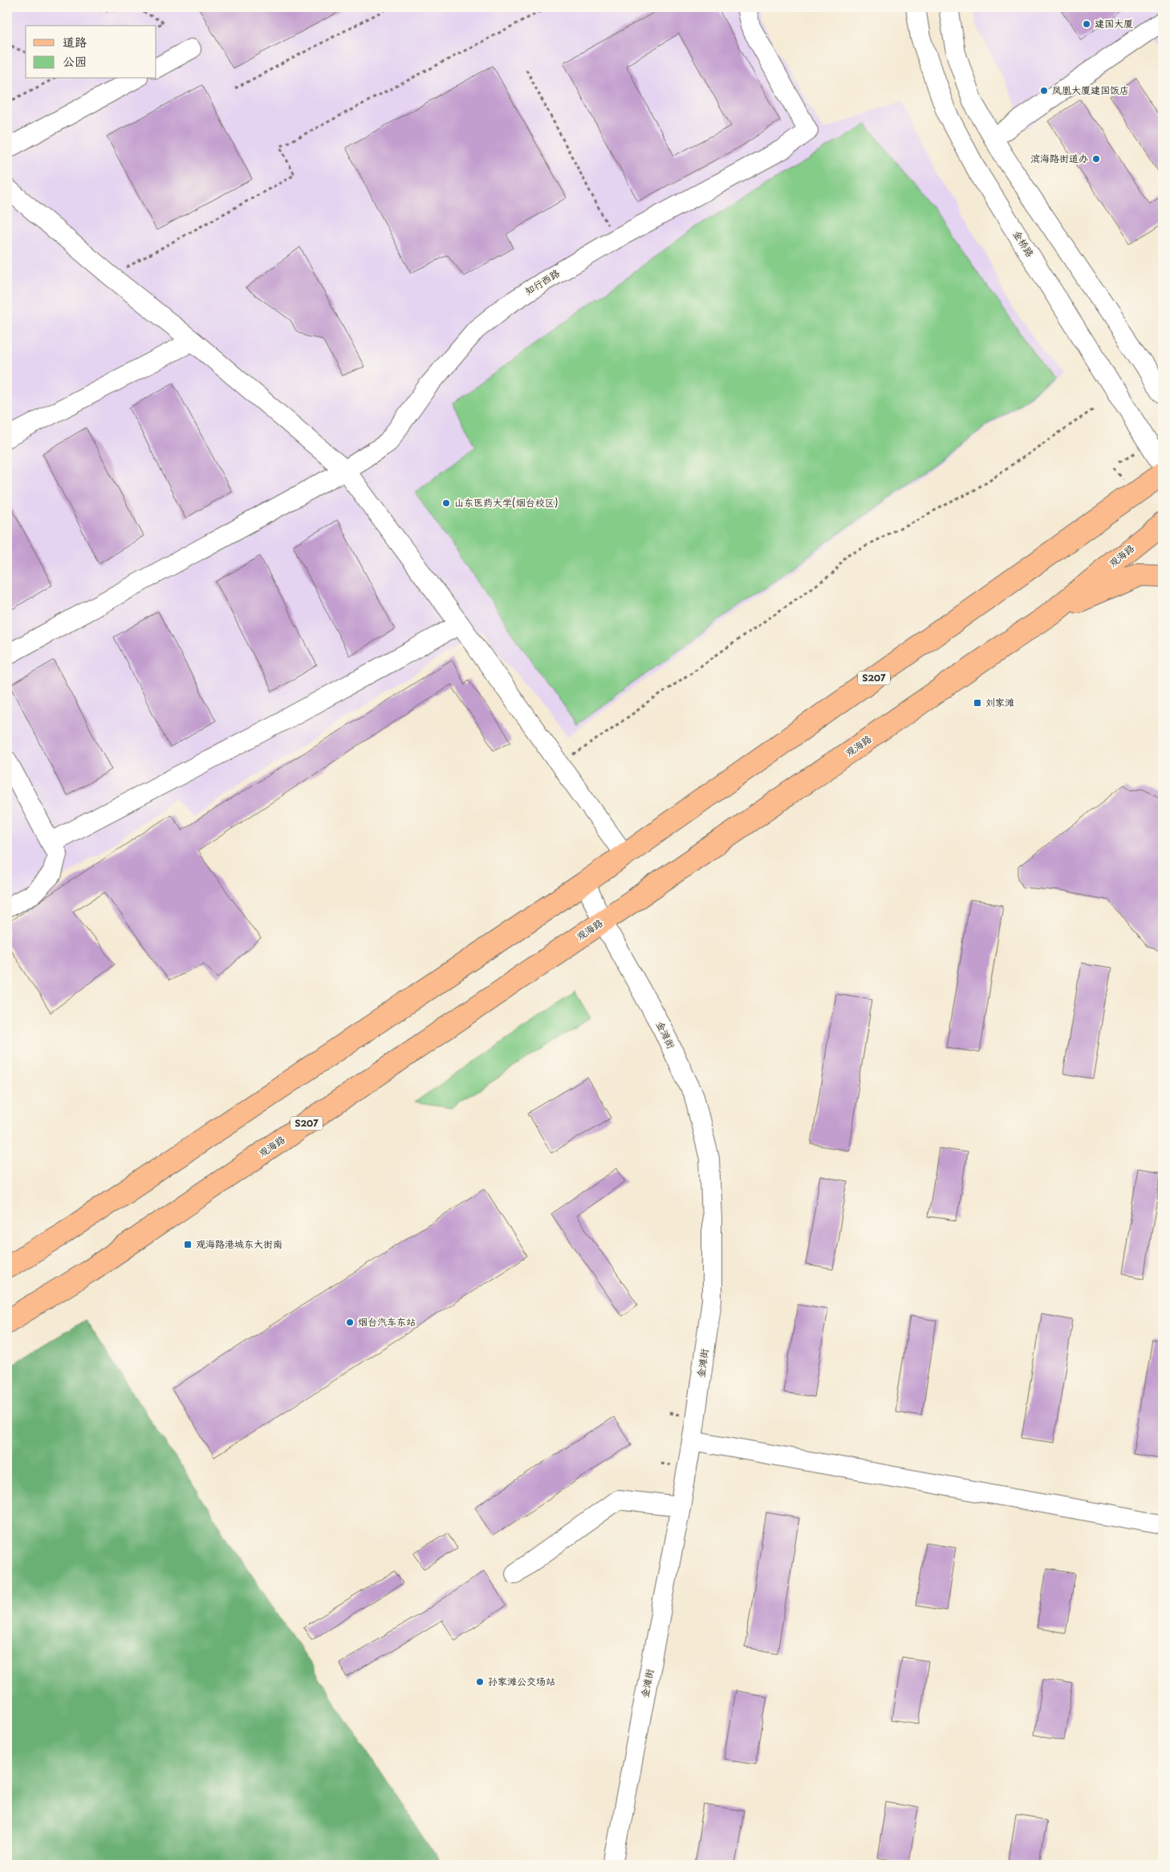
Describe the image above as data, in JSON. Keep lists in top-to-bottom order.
{
  "streets": {
    "main road": ["观海路", "S207"],
    "street": ["金桥路", "知行西路", "金滩街"]
  },
  "crossings": [
    ["观海路", "金滩街"],
    ["S207", "金滩街"]
  ],
  "places": {
    "other": [
      "建国大厦",
      "凤凰大厦建国饭店",
      "滨海路街道办",
      "山东医药大学(烟台校区)",
      "烟台汽车东站",
      "孙家滩公交场站"
    ],
    "transit": ["刘家滩", "观海路港城东大街南"]
  },
  "legend": ["道路", "公园"]
}
